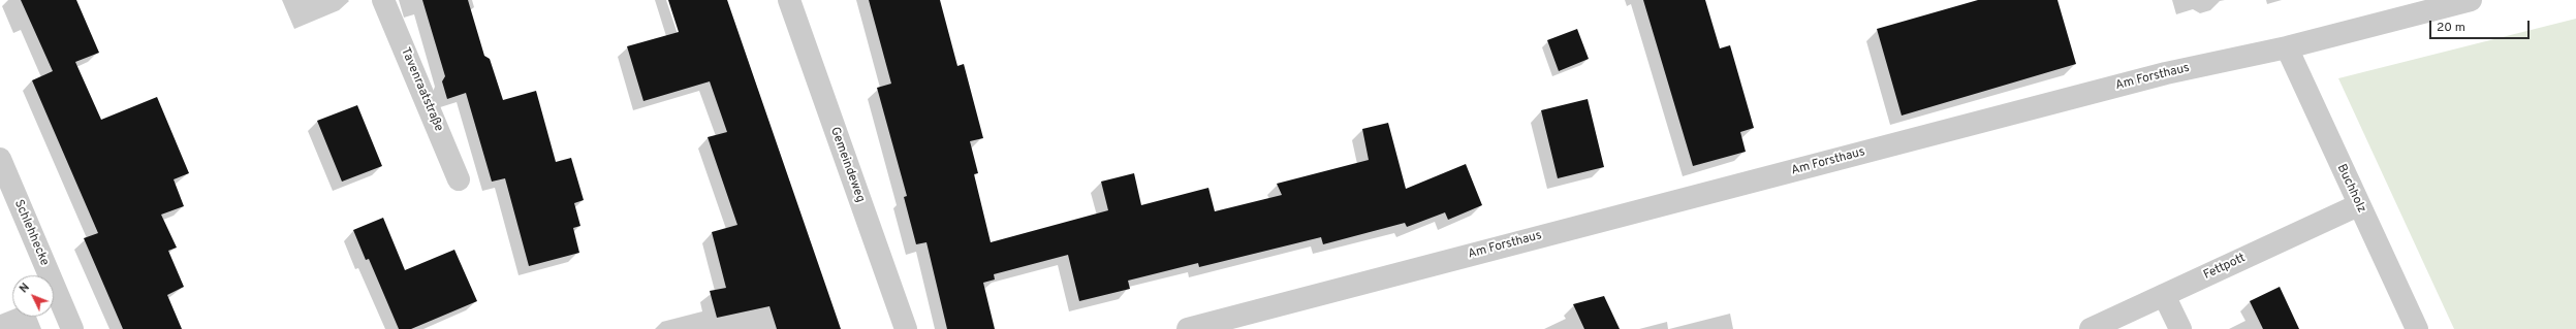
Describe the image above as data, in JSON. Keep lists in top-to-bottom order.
{
  "streets": {
    "street": [
      "Am Forsthaus",
      "Tavenraatstraße",
      "Gemeindeweg",
      "Buchholz",
      "Schlehhecke",
      "Fettpott"
    ]
  },
  "crossings": [
    ["Am Forsthaus", "Buchholz"],
    ["Buchholz", "Fettpott"]
  ],
  "scale_bar": "20 m",
  "north": "top left"
}
